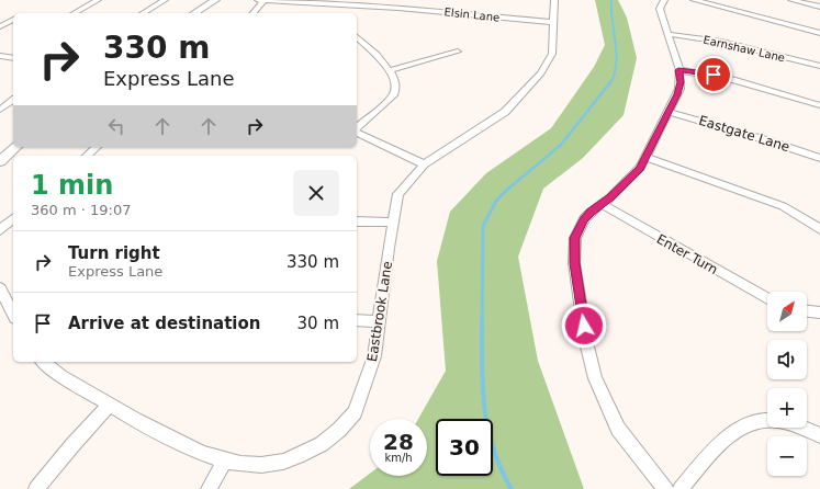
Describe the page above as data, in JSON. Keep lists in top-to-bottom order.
{
  "streets": {
    "street": [
      "Elsin Lane",
      "Earnshaw Lane",
      "Eastgate Lane",
      "Enter Turn",
      "Eastbrook Lane"
    ]
  },
  "crossings": [
    ["Elsin Lane", "Eastbrook Lane"]
  ],
  "north": "top right",
  "page": {
    "turn": ["330 m", "Express Lane"],
    "heading": ["1 min", "360 m · 19:07"],
    "list": [
      {
        "name": "Turn right",
        "note": "Express Lane",
        "value": "330 m"
      },
      {
        "name": "Arrive at destination",
        "value": "30 m"
      }
    ],
    "map_buttons": ["+", "−"],
    "speed": "28 km/h",
    "limit": "30"
  }
}
